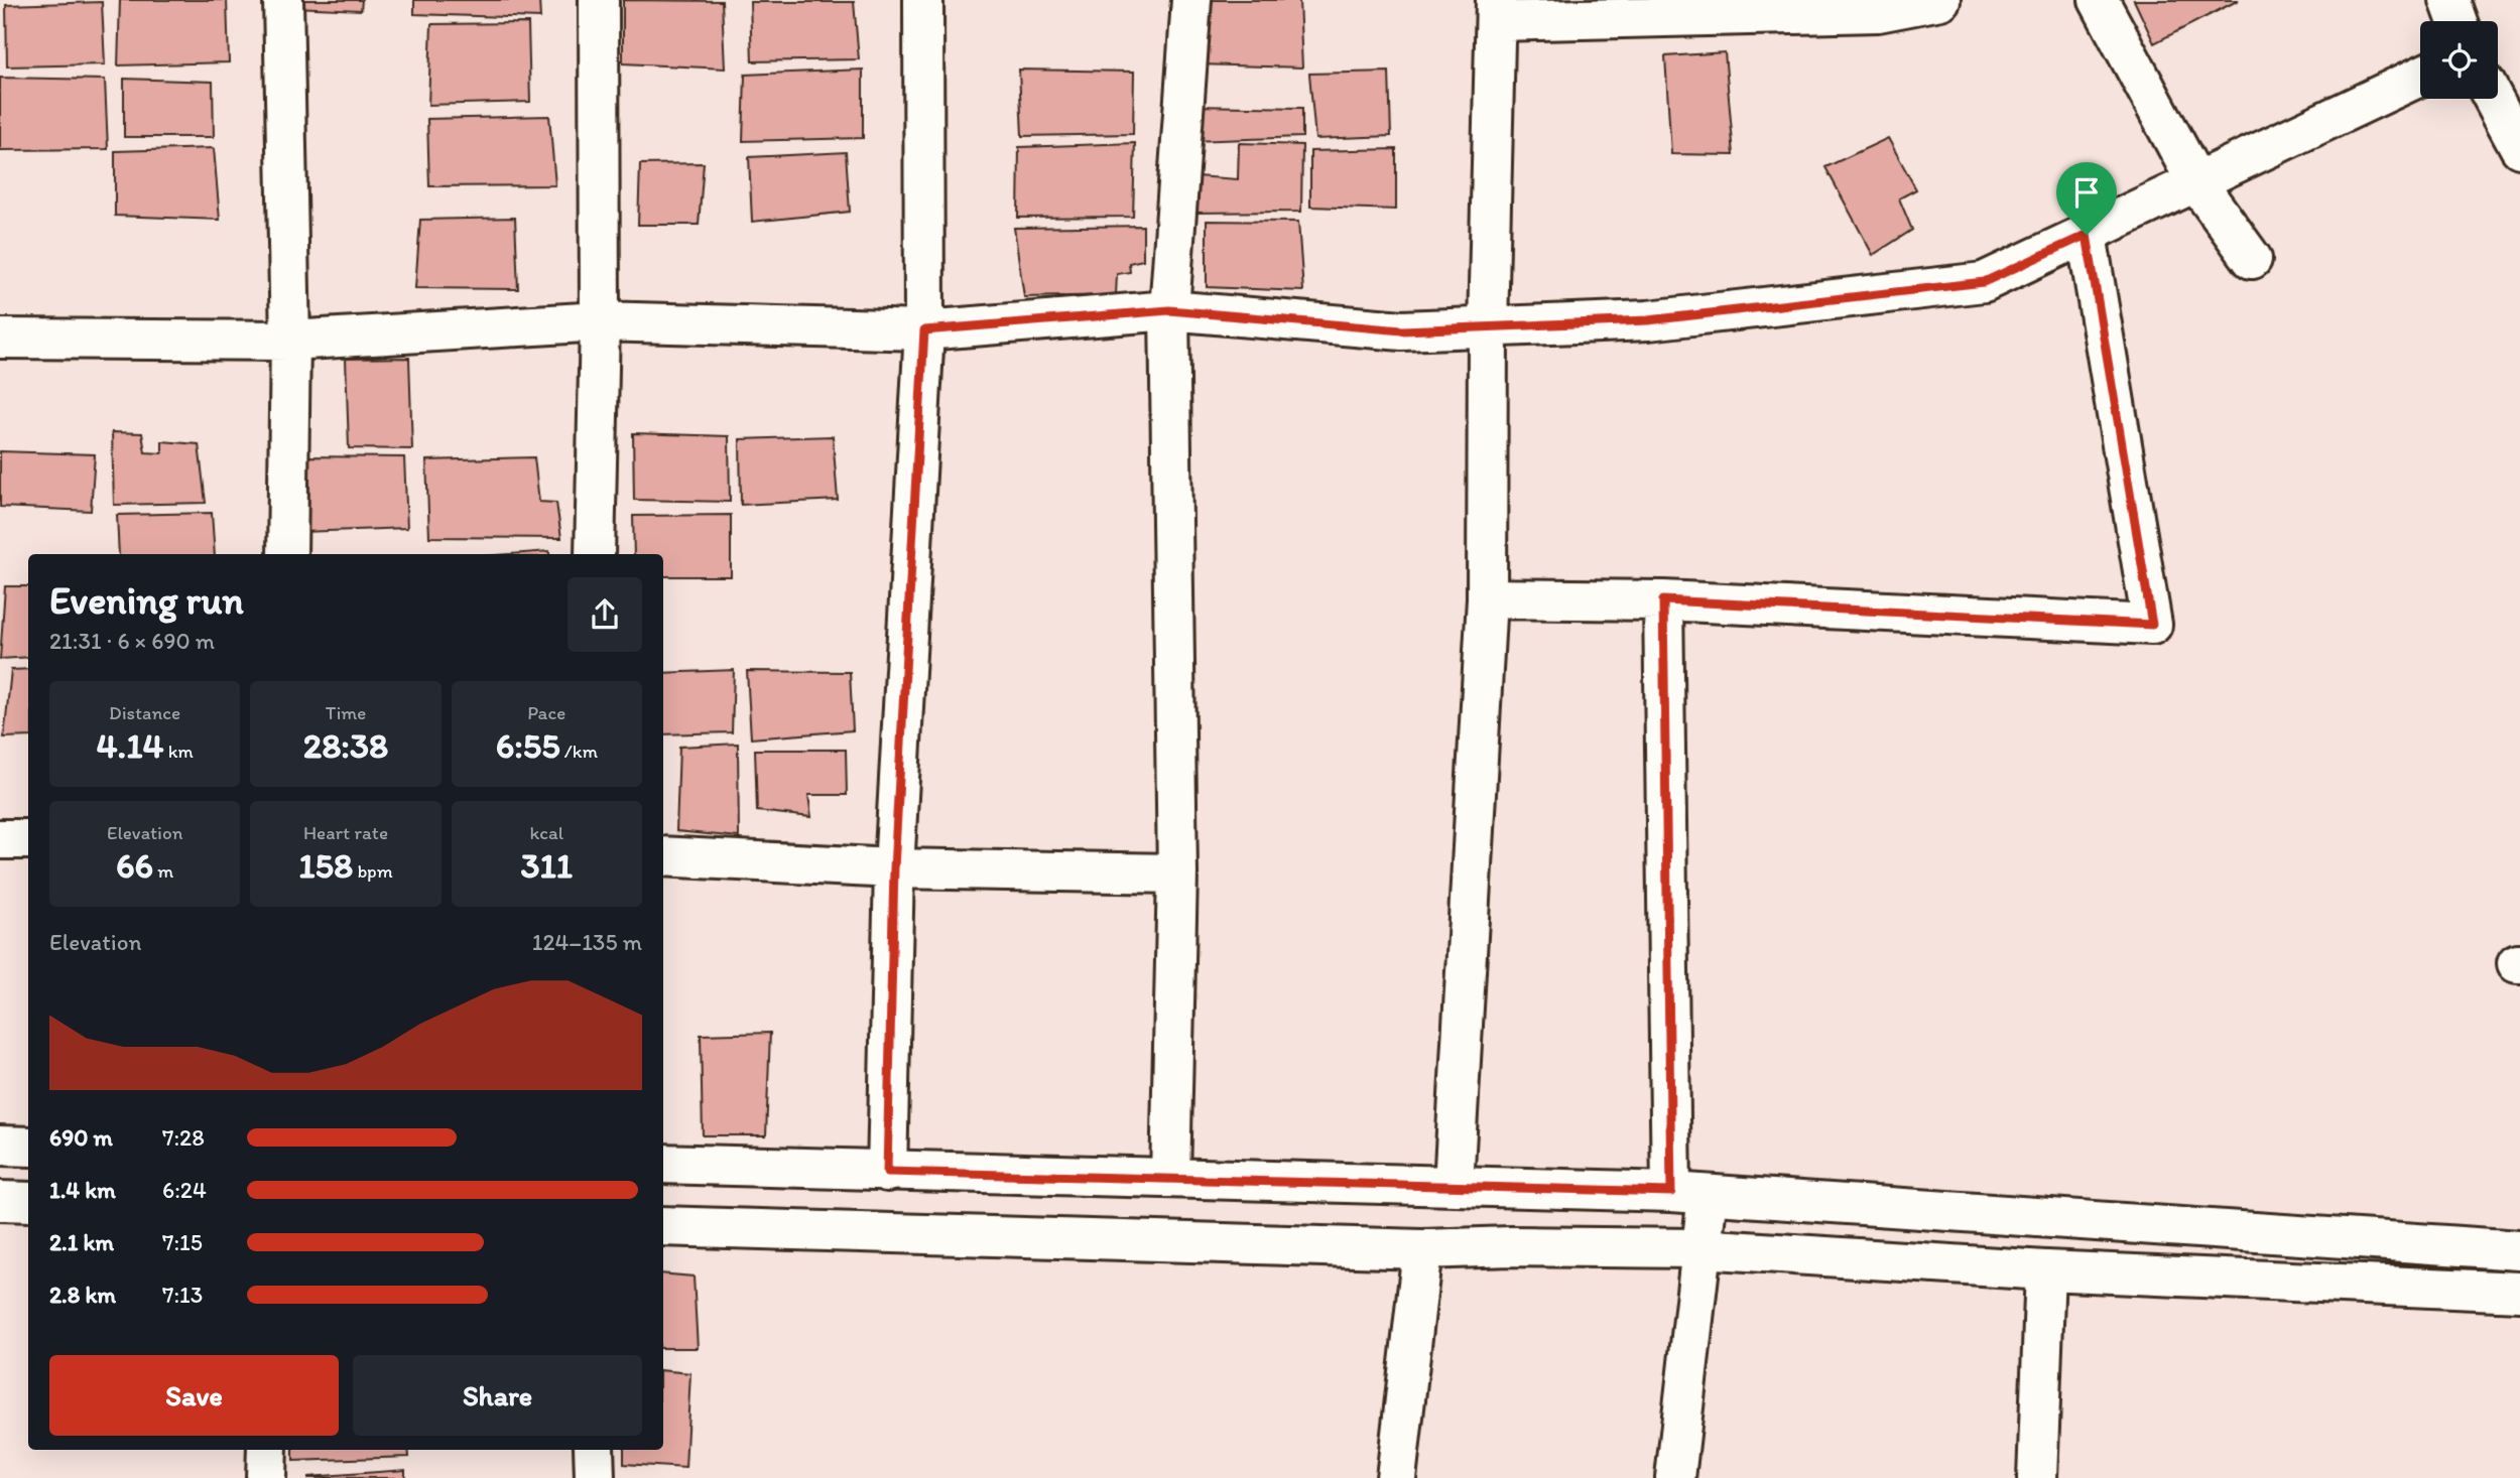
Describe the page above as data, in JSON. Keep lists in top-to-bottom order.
{
  "page": {
    "heading": ["Evening run", "21:31 · 6 × 690 m"],
    "stats": [
      ["Distance", "4.14 km"],
      ["Time", "28:38"],
      ["Pace", "6:55 /km"],
      ["Elevation", "66 m"],
      ["Heart rate", "158 bpm"],
      ["kcal", "311"]
    ],
    "chart": ["Elevation", "124–135 m"],
    "list": [
      {
        "name": "690 m",
        "note": "7:28"
      },
      {
        "name": "1.4 km",
        "note": "6:24"
      },
      {
        "name": "2.1 km",
        "note": "7:15"
      },
      {
        "name": "2.8 km",
        "note": "7:13"
      }
    ],
    "buttons": ["Save", "Share"]
  }
}
